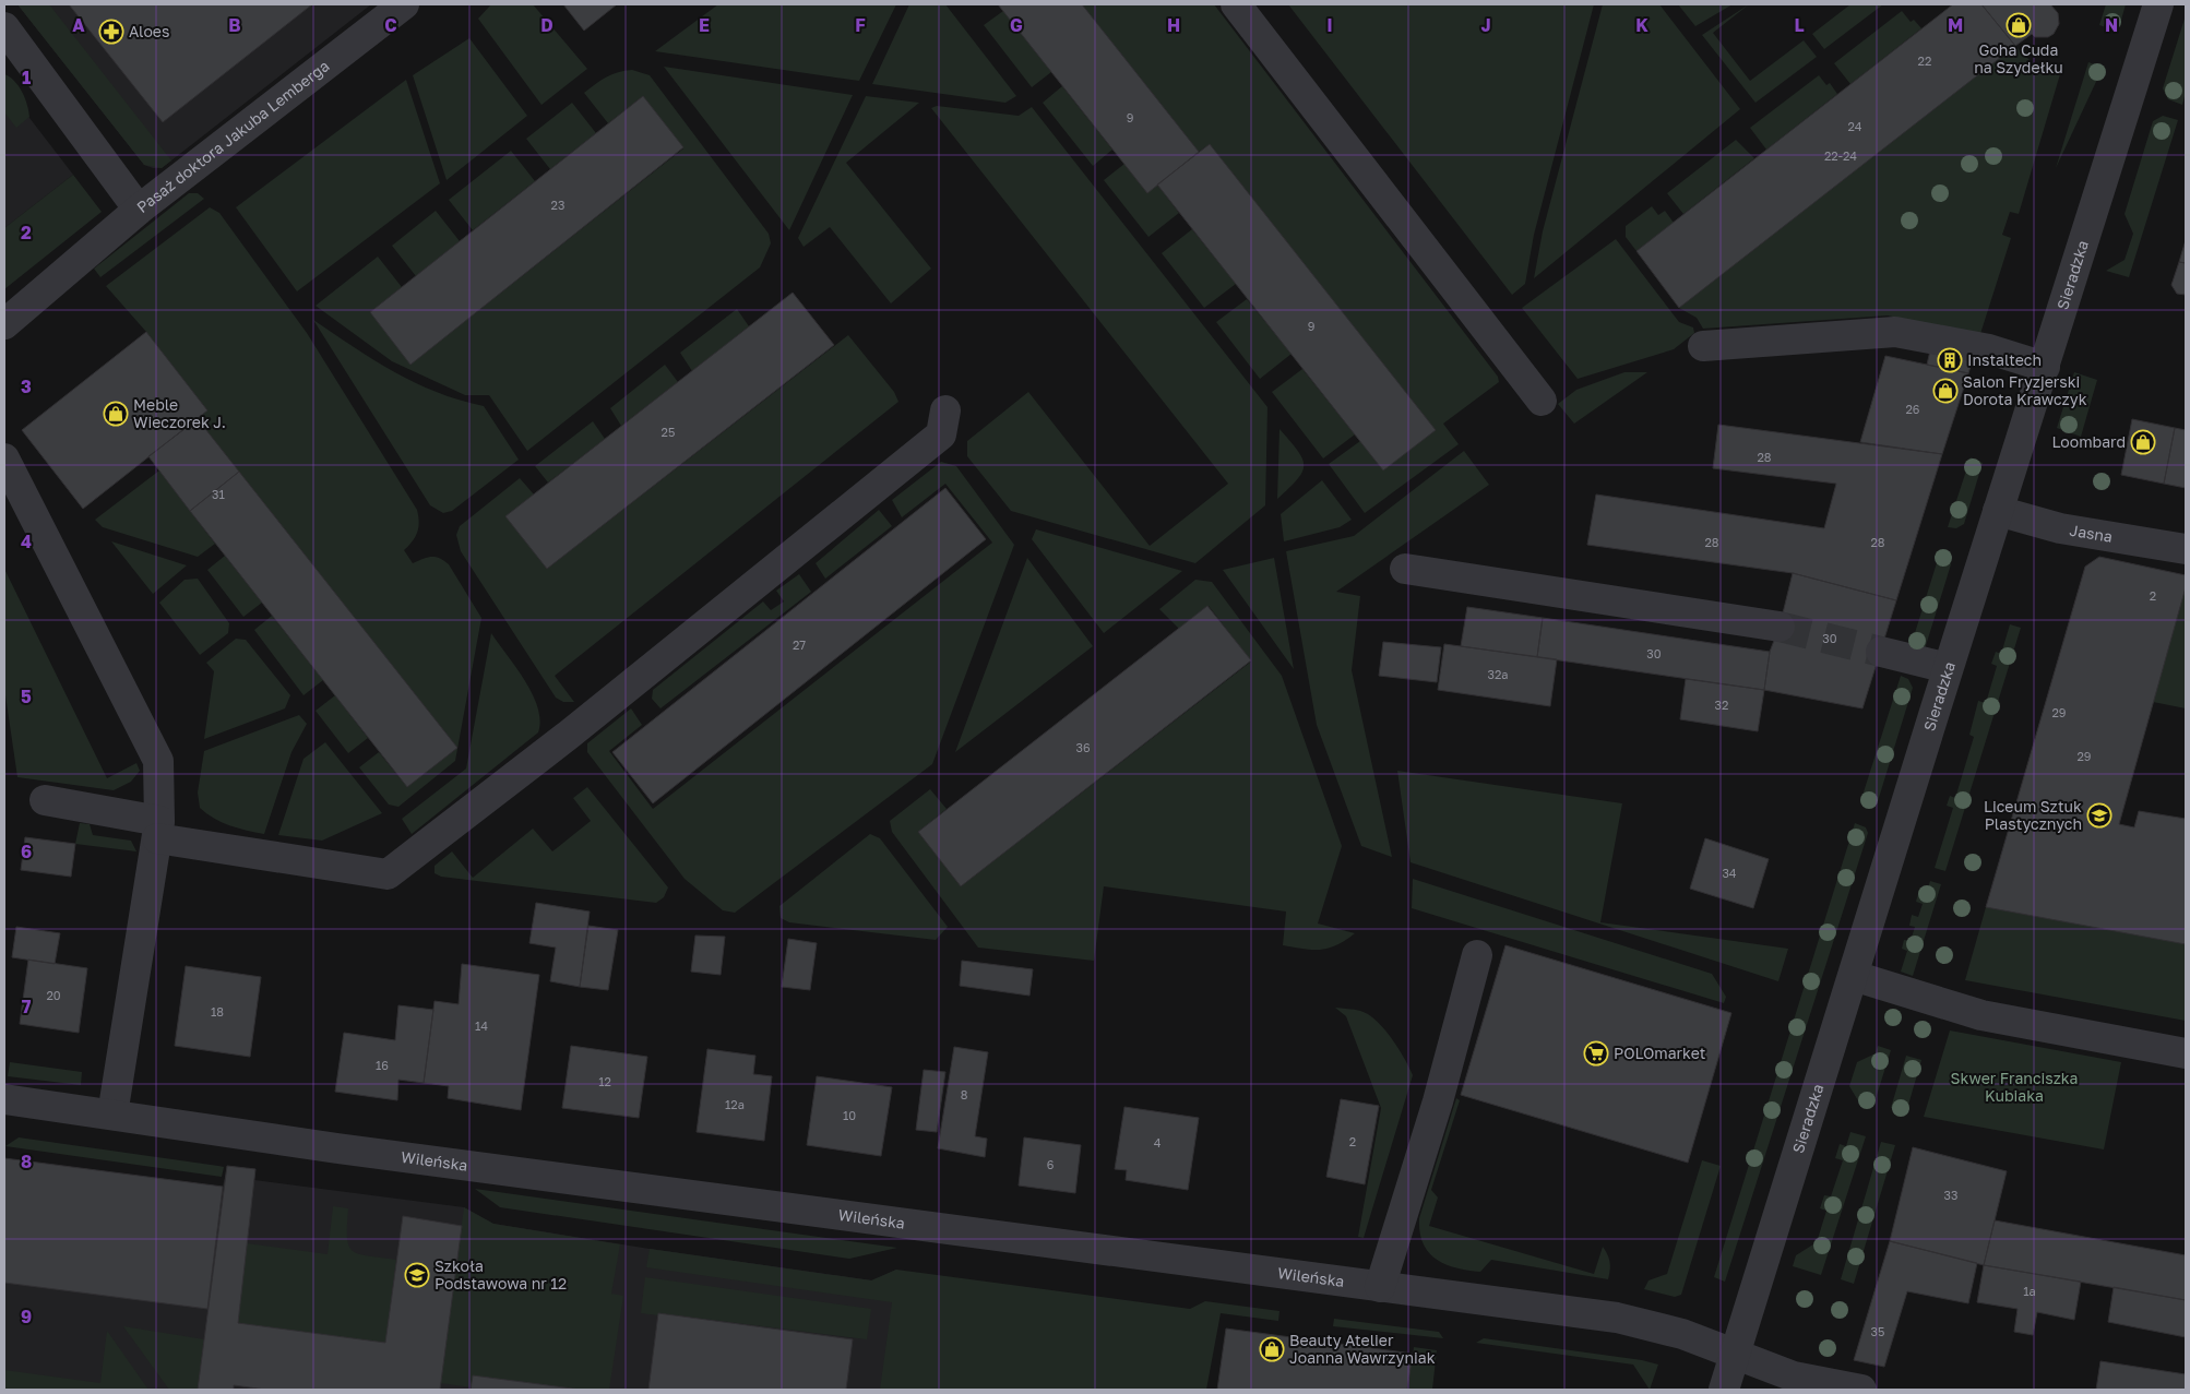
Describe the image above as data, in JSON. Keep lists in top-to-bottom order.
{
  "streets": {
    "street": [
      "Pasaż doktora Jakuba Lemberga",
      "Sieradzka",
      "Jasna",
      "Wileńska"
    ]
  },
  "crossings": [
    ["Sieradzka", "Jasna"],
    ["Sieradzka", "Wileńska"]
  ],
  "parks": ["Skwer Franciszka Kubiaka"],
  "places": {
    "shop": [
      "Goha Cuda na Szydełku",
      "Salon Fryzjerski Dorota Krawczyk",
      "Meble Wieczorek J.",
      "Loombard",
      "Beauty Atelier Joanna Wawrzyniak"
    ],
    "pharmacy": ["Aloes"],
    "building": ["Instaltech"],
    "school or university": ["Liceum Sztuk Plastycznych", "Szkoła Podstawowa nr 12"],
    "supermarket": ["POLOmarket"]
  },
  "house_numbers": [
    "22",
    "9",
    "24",
    "22-24",
    "23",
    "9",
    "26",
    "25",
    "28",
    "31",
    "28",
    "28",
    "2",
    "30",
    "27",
    "30",
    "32a",
    "32",
    "29",
    "36",
    "29",
    "34",
    "20",
    "18",
    "14",
    "16",
    "12",
    "8",
    "12a",
    "10",
    "2",
    "4",
    "6",
    "33",
    "1a",
    "35"
  ],
  "grid": {
    "columns": [
      "A",
      "B",
      "C",
      "D",
      "E",
      "F",
      "G",
      "H",
      "I",
      "J",
      "K",
      "L",
      "M",
      "N"
    ],
    "rows": [
      "1",
      "2",
      "3",
      "4",
      "5",
      "6",
      "7",
      "8",
      "9"
    ]
  }
}
